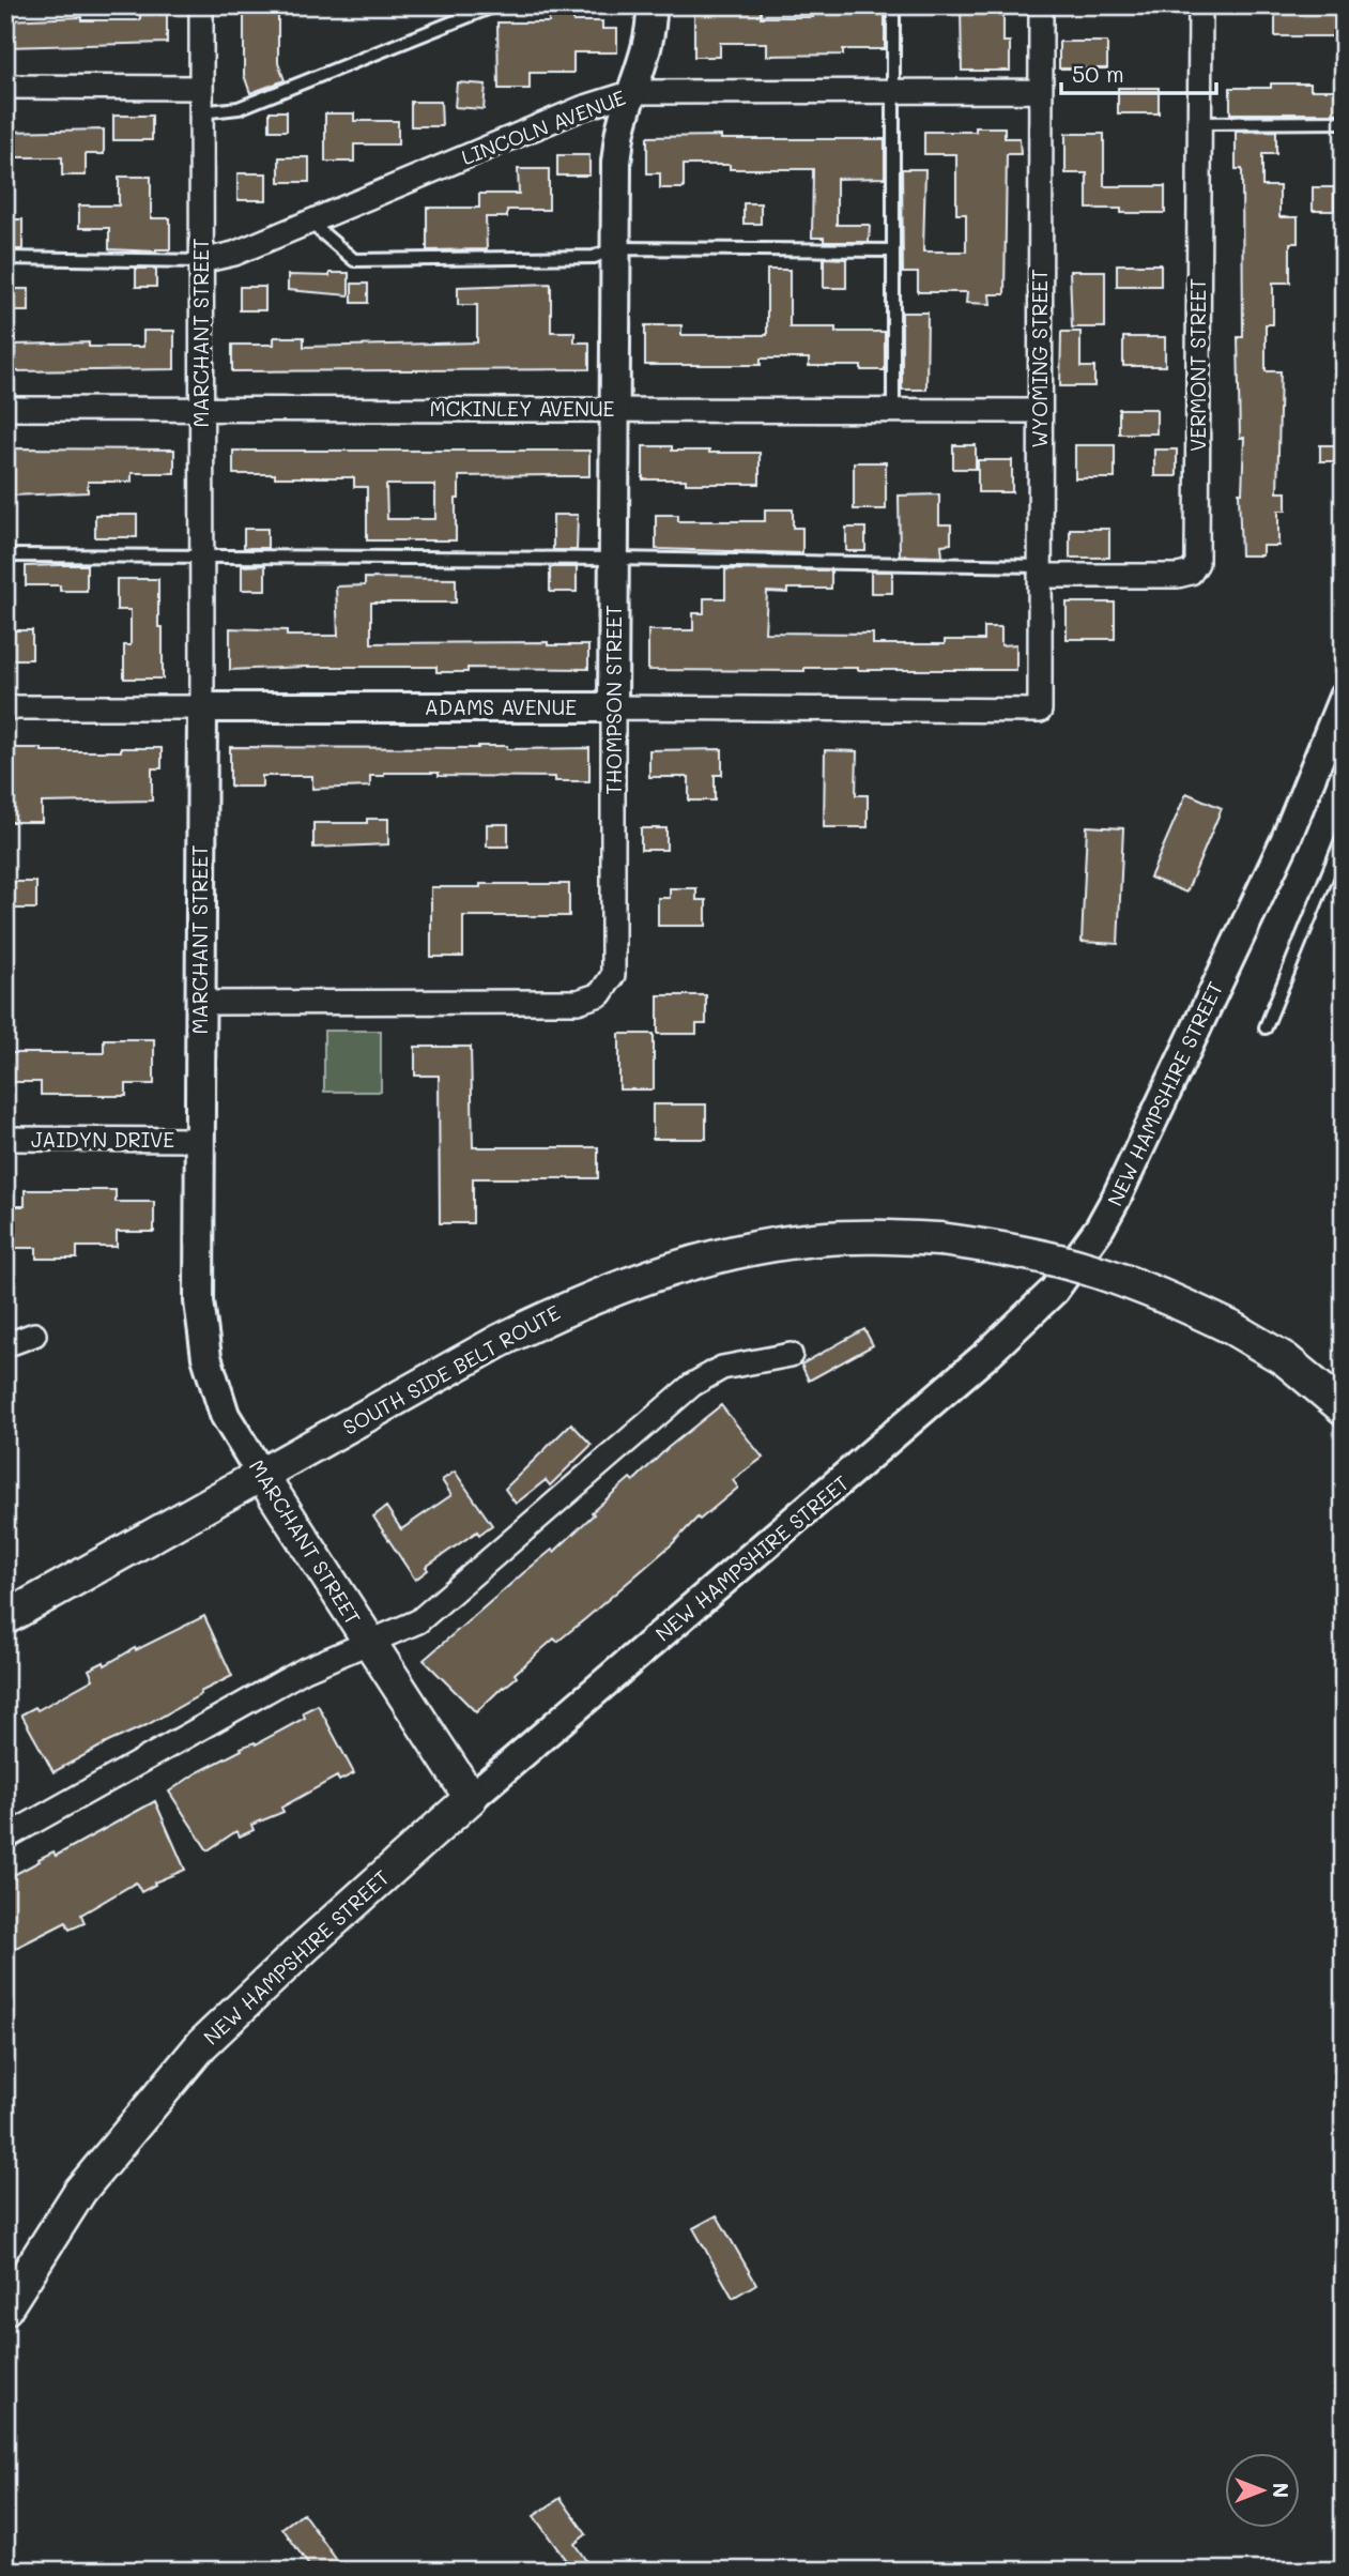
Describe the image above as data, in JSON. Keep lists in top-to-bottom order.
{
  "streets": {
    "main road": ["MARCHANT STREET", "NEW HAMPSHIRE STREET", "SOUTH SIDE BELT ROUTE"],
    "street": [
      "LINCOLN AVENUE",
      "WYOMING STREET",
      "VERMONT STREET",
      "MCKINLEY AVENUE",
      "THOMPSON STREET",
      "ADAMS AVENUE",
      "JAIDYN DRIVE"
    ]
  },
  "crossings": [
    ["LINCOLN AVENUE", "MARCHANT STREET"],
    ["LINCOLN AVENUE", "WYOMING STREET"],
    ["LINCOLN AVENUE", "THOMPSON STREET"],
    ["MARCHANT STREET", "MCKINLEY AVENUE"],
    ["MARCHANT STREET", "THOMPSON STREET"],
    ["MARCHANT STREET", "ADAMS AVENUE"],
    ["MARCHANT STREET", "NEW HAMPSHIRE STREET"],
    ["MARCHANT STREET", "JAIDYN DRIVE"],
    ["MARCHANT STREET", "SOUTH SIDE BELT ROUTE"],
    ["WYOMING STREET", "VERMONT STREET"],
    ["WYOMING STREET", "MCKINLEY AVENUE"],
    ["WYOMING STREET", "ADAMS AVENUE"],
    ["MCKINLEY AVENUE", "THOMPSON STREET"],
    ["THOMPSON STREET", "ADAMS AVENUE"]
  ],
  "scale_bar": "50 m",
  "north": "right"
}
